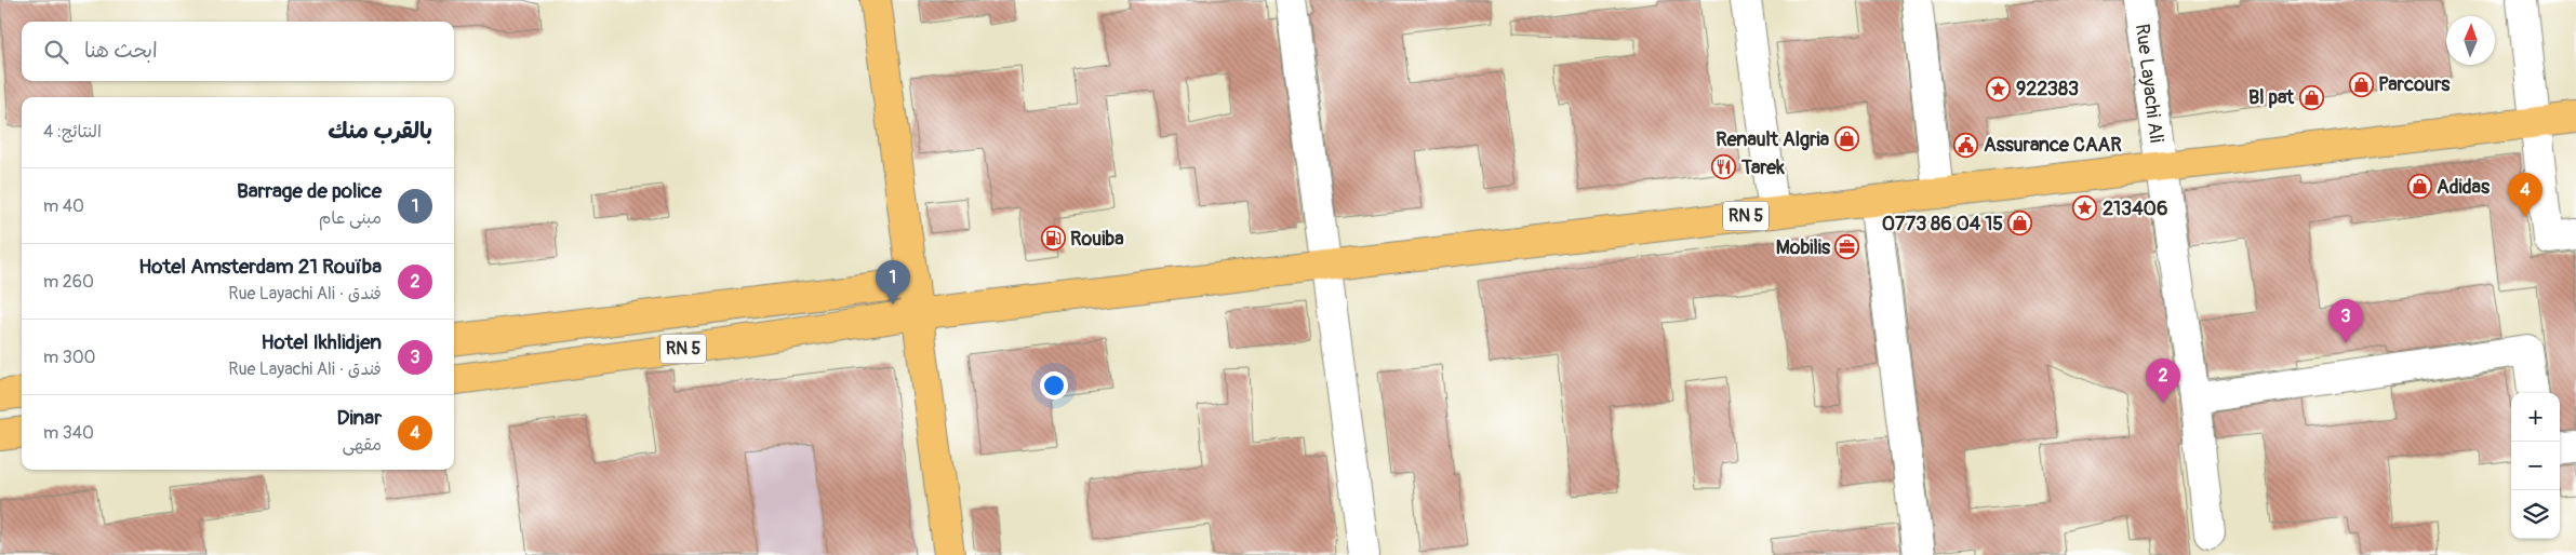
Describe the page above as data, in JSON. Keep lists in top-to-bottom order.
{
  "streets": {
    "main road": ["RN 5"],
    "street": ["Rue Layachi Ali"]
  },
  "crossings": [
    ["Rue Layachi Ali", "RN 5"]
  ],
  "places": {
    "shop": [
      "Parcours",
      "Bl pat",
      "Renault Algria",
      "Adidas",
      "0773 86 04 15"
    ],
    "place": ["922383", "213406"],
    "public building": ["Assurance CAAR"],
    "restaurant": ["Tarek"],
    "fuel station": ["Rouiba"],
    "office": ["Mobilis"]
  },
  "north": "top",
  "page": {
    "search": "ابحث هنا",
    "heading": ["بالقرب منك", "النتائج: 4"],
    "list": [
      {
        "mark": "1",
        "name": "Barrage de police",
        "note": "مبنى عام",
        "value": "40 m"
      },
      {
        "mark": "2",
        "name": "Hotel Amsterdam 21 Rouïba",
        "note": "فندق · Rue Layachi Ali",
        "value": "260 m"
      },
      {
        "mark": "3",
        "name": "Hotel Ikhlidjen",
        "note": "فندق · Rue Layachi Ali",
        "value": "300 m"
      },
      {
        "mark": "4",
        "name": "Dinar",
        "note": "مقهى",
        "value": "340 m"
      }
    ],
    "pins": [
      "4",
      "1",
      "3",
      "2"
    ],
    "map_buttons": ["+", "−"]
  }
}
